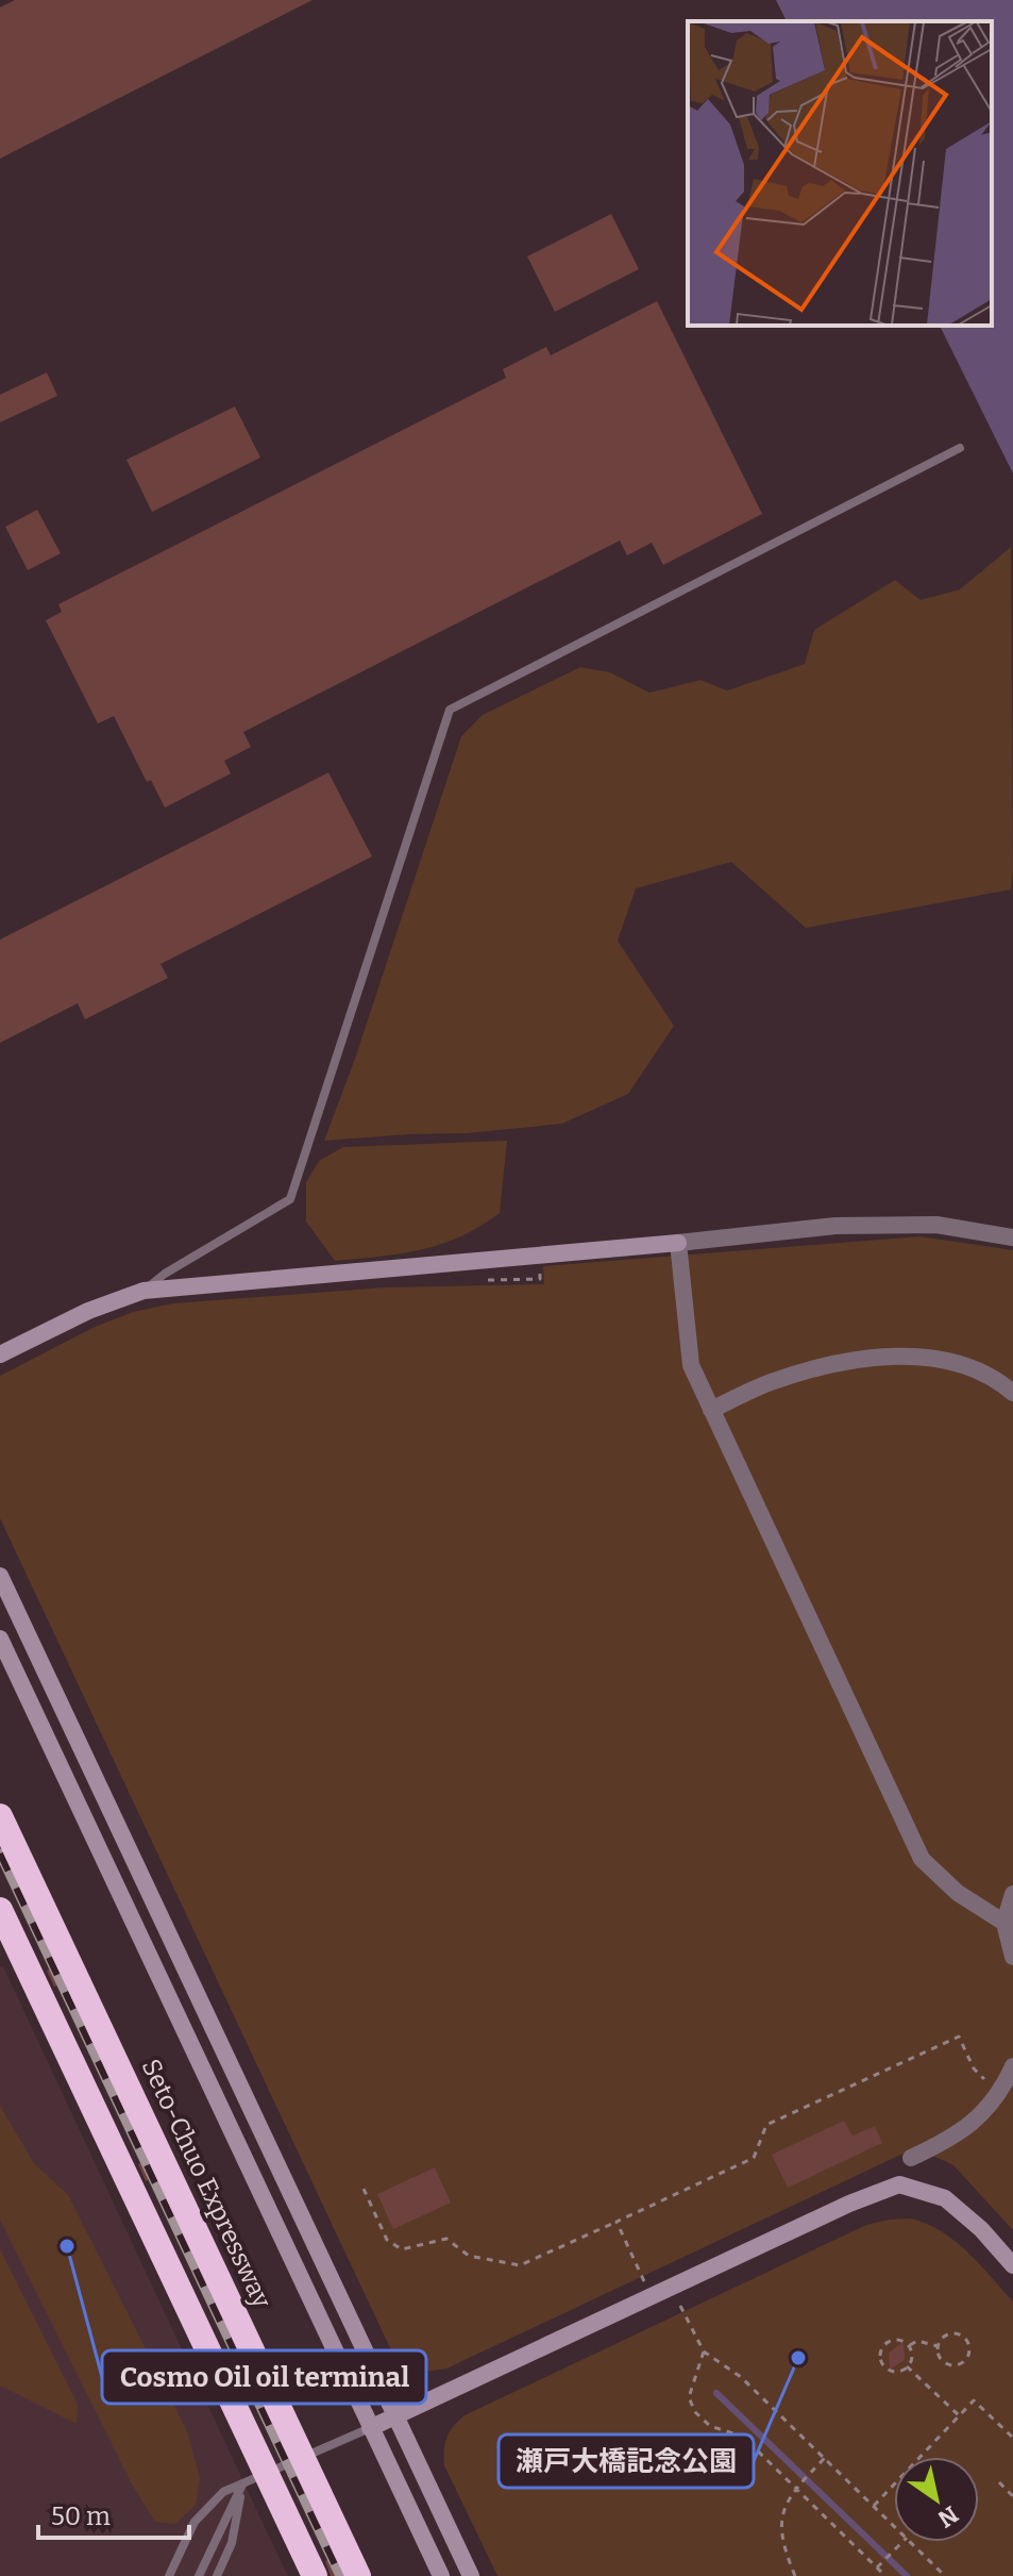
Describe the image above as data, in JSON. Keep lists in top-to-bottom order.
{
  "streets": {
    "highway": ["Seto-Chuo Expressway"]
  },
  "places": ["Cosmo Oil oil terminal", "瀬戸大橋記念公園"],
  "scale_bar": "50 m",
  "north": "bottom right"
}
